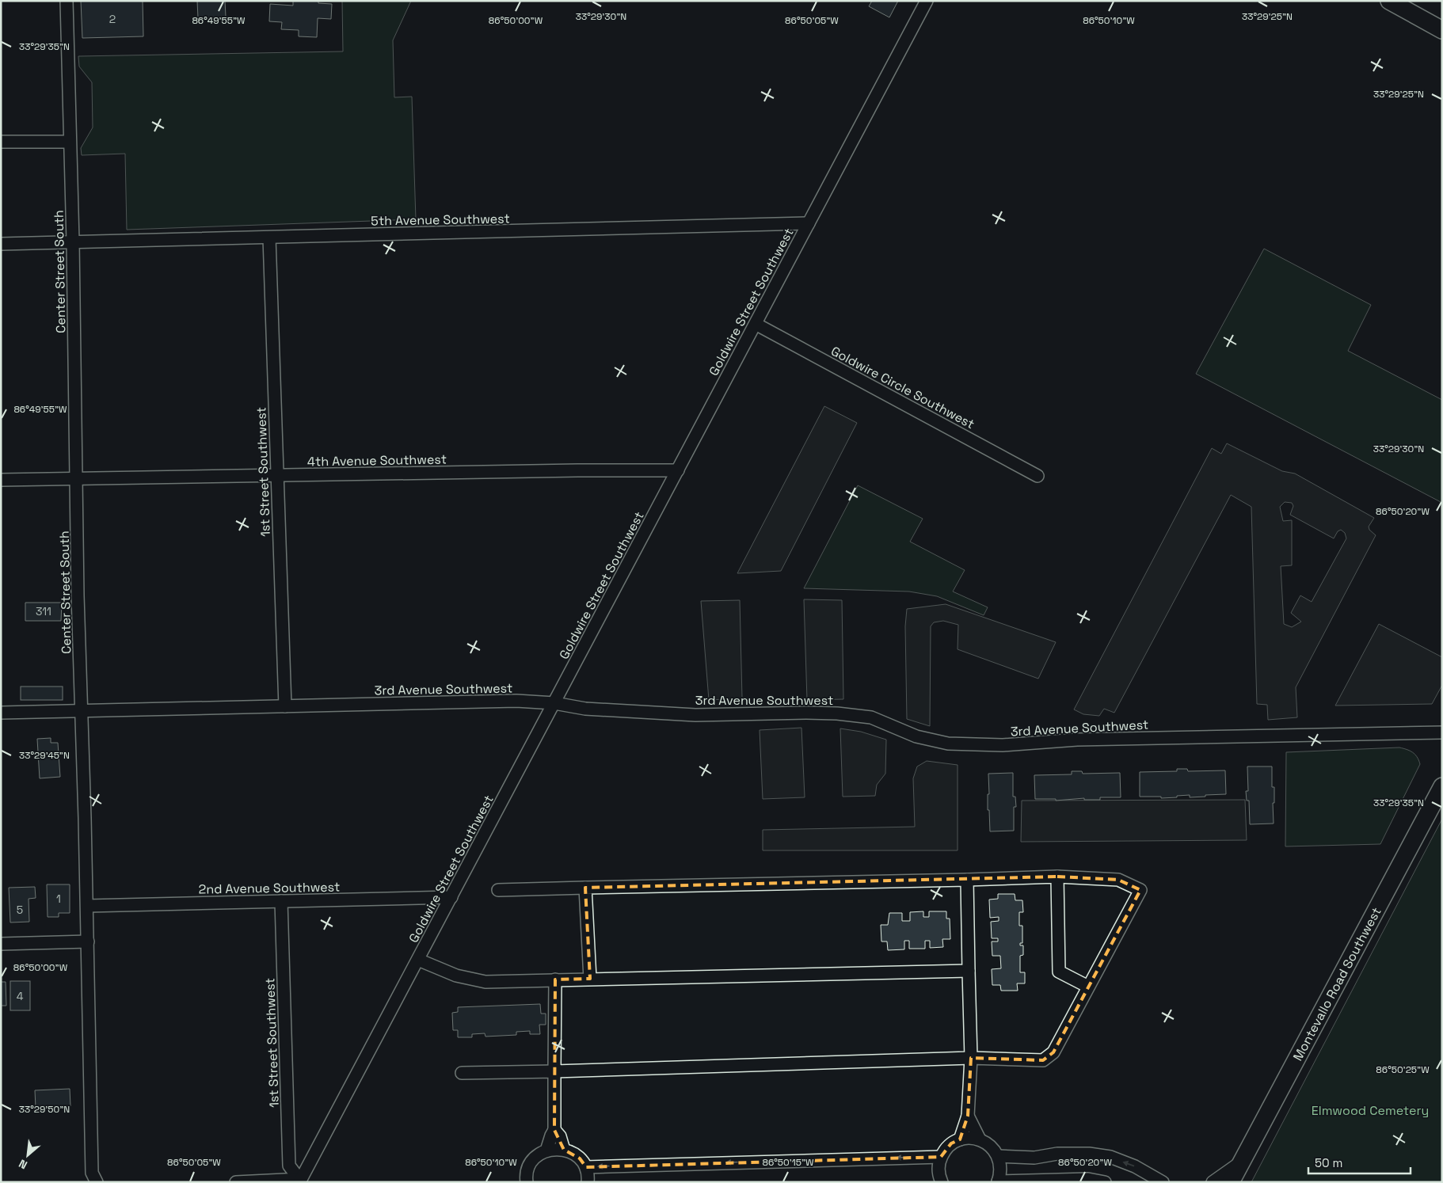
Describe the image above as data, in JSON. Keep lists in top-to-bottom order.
{
  "streets": {
    "main road": ["Montevallo Road Southwest"],
    "street": [
      "5th Avenue Southwest",
      "Center Street South",
      "Goldwire Street Southwest",
      "Goldwire Circle Southwest",
      "4th Avenue Southwest",
      "1st Street Southwest",
      "3rd Avenue Southwest",
      "2nd Avenue Southwest"
    ]
  },
  "crossings": [
    ["5th Avenue Southwest", "Center Street South"],
    ["5th Avenue Southwest", "Goldwire Street Southwest"],
    ["5th Avenue Southwest", "1st Street Southwest"],
    ["Center Street South", "4th Avenue Southwest"],
    ["Center Street South", "3rd Avenue Southwest"],
    ["Center Street South", "2nd Avenue Southwest"],
    ["Goldwire Street Southwest", "Goldwire Circle Southwest"],
    ["Goldwire Street Southwest", "4th Avenue Southwest"],
    ["Goldwire Street Southwest", "1st Street Southwest"],
    ["Goldwire Street Southwest", "3rd Avenue Southwest"],
    ["Goldwire Street Southwest", "2nd Avenue Southwest"],
    ["4th Avenue Southwest", "1st Street Southwest"],
    ["1st Street Southwest", "3rd Avenue Southwest"],
    ["1st Street Southwest", "2nd Avenue Southwest"]
  ],
  "parks": ["Elmwood Cemetery"],
  "house_numbers": [
    "2",
    "311",
    "1",
    "5",
    "4"
  ],
  "scale_bar": "50 m",
  "north": "bottom left",
  "coordinates": [
    "33°29'30\"N",
    "33°29'25\"N",
    "86°49'55\"W",
    "86°50'00\"W",
    "86°50'05\"W",
    "86°50'10\"W",
    "33°29'35\"N",
    "86°50'20\"W",
    "33°29'45\"N",
    "86°50'25\"W",
    "33°29'50\"N",
    "86°50'15\"W"
  ]
}
